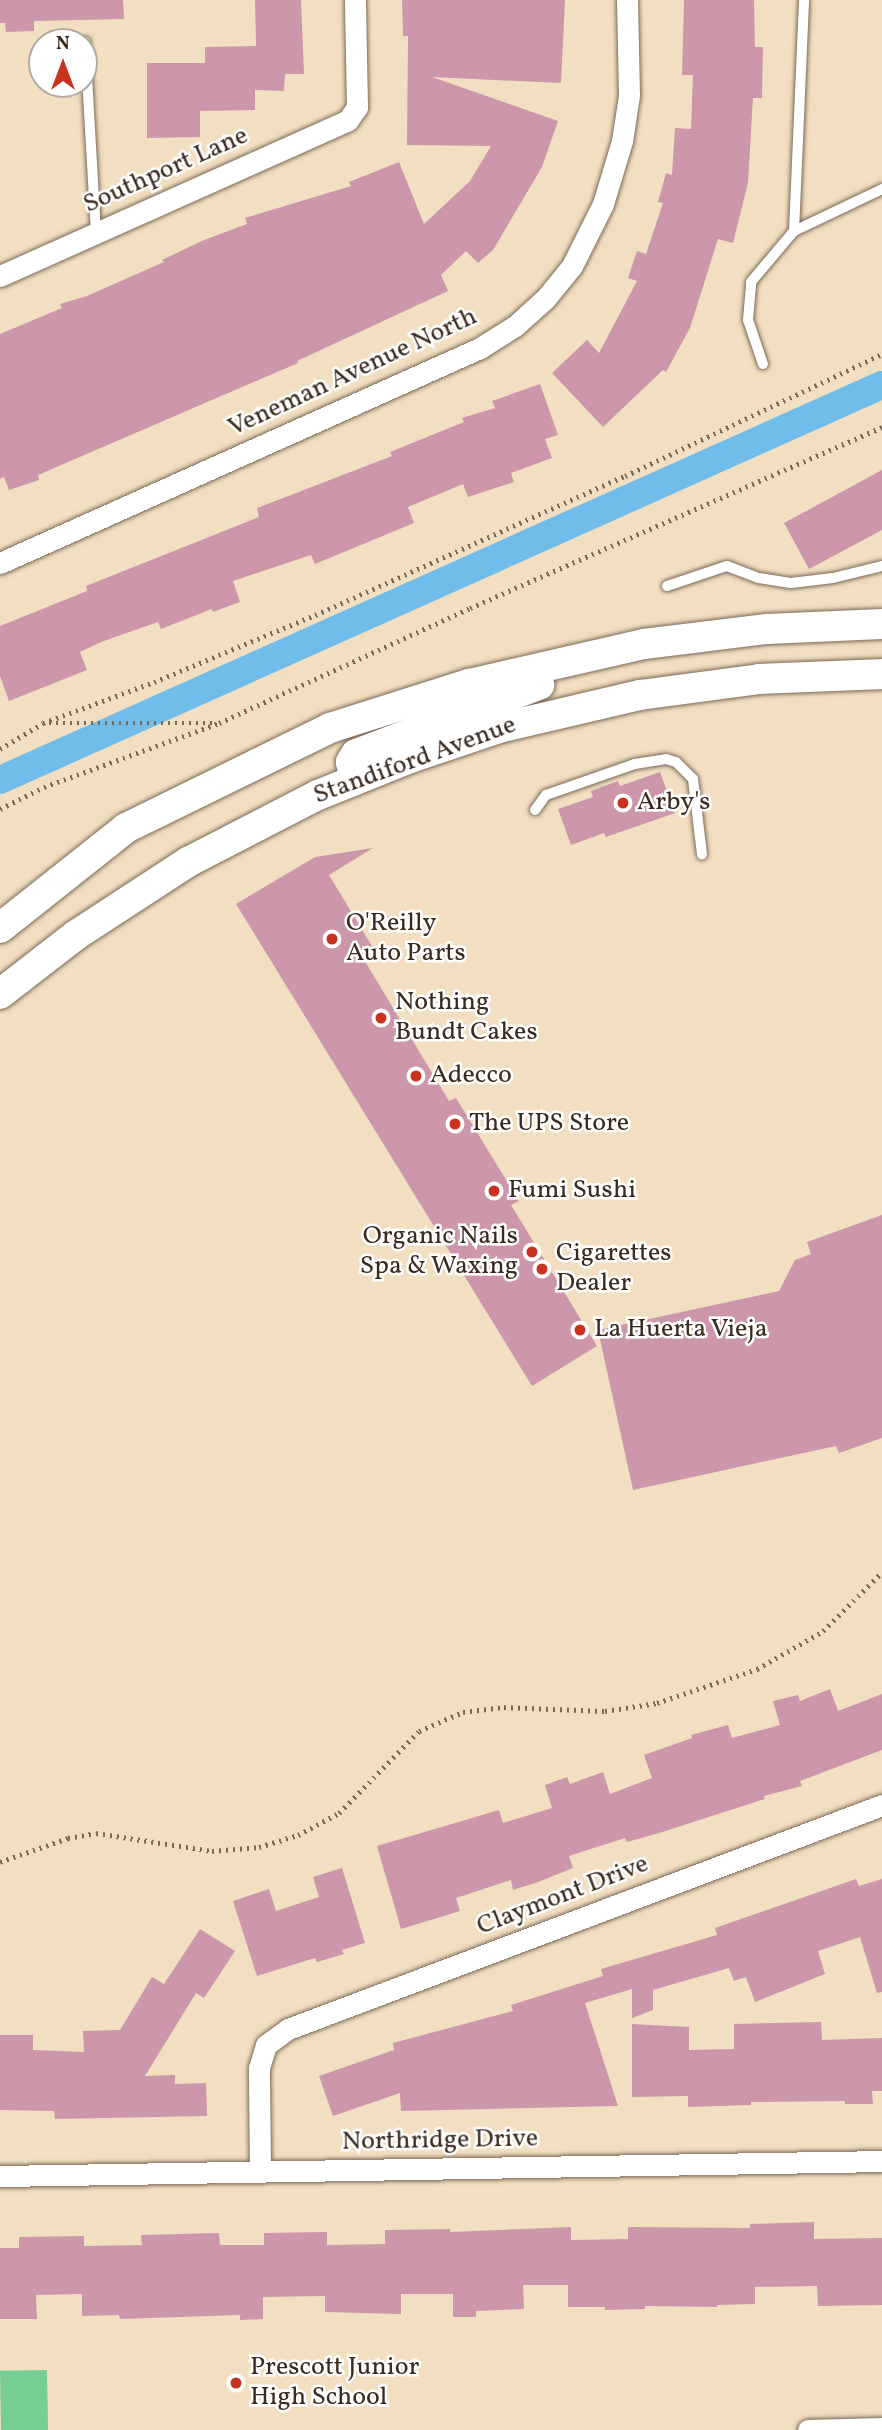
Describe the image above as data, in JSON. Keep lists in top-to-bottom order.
{
  "streets": {
    "main road": ["Standiford Avenue"],
    "street": [
      "Southport Lane",
      "Veneman Avenue North",
      "Claymont Drive",
      "Northridge Drive"
    ]
  },
  "crossings": [
    ["Claymont Drive", "Northridge Drive"]
  ],
  "places": [
    "Arby's",
    "O'Reilly Auto Parts",
    "Nothing Bundt Cakes",
    "Adecco",
    "The UPS Store",
    "Fumi Sushi",
    "Organic Nails Spa & Waxing",
    "Cigarettes Dealer",
    "La Huerta Vieja",
    "Prescott Junior High School"
  ],
  "north": "top"
}
